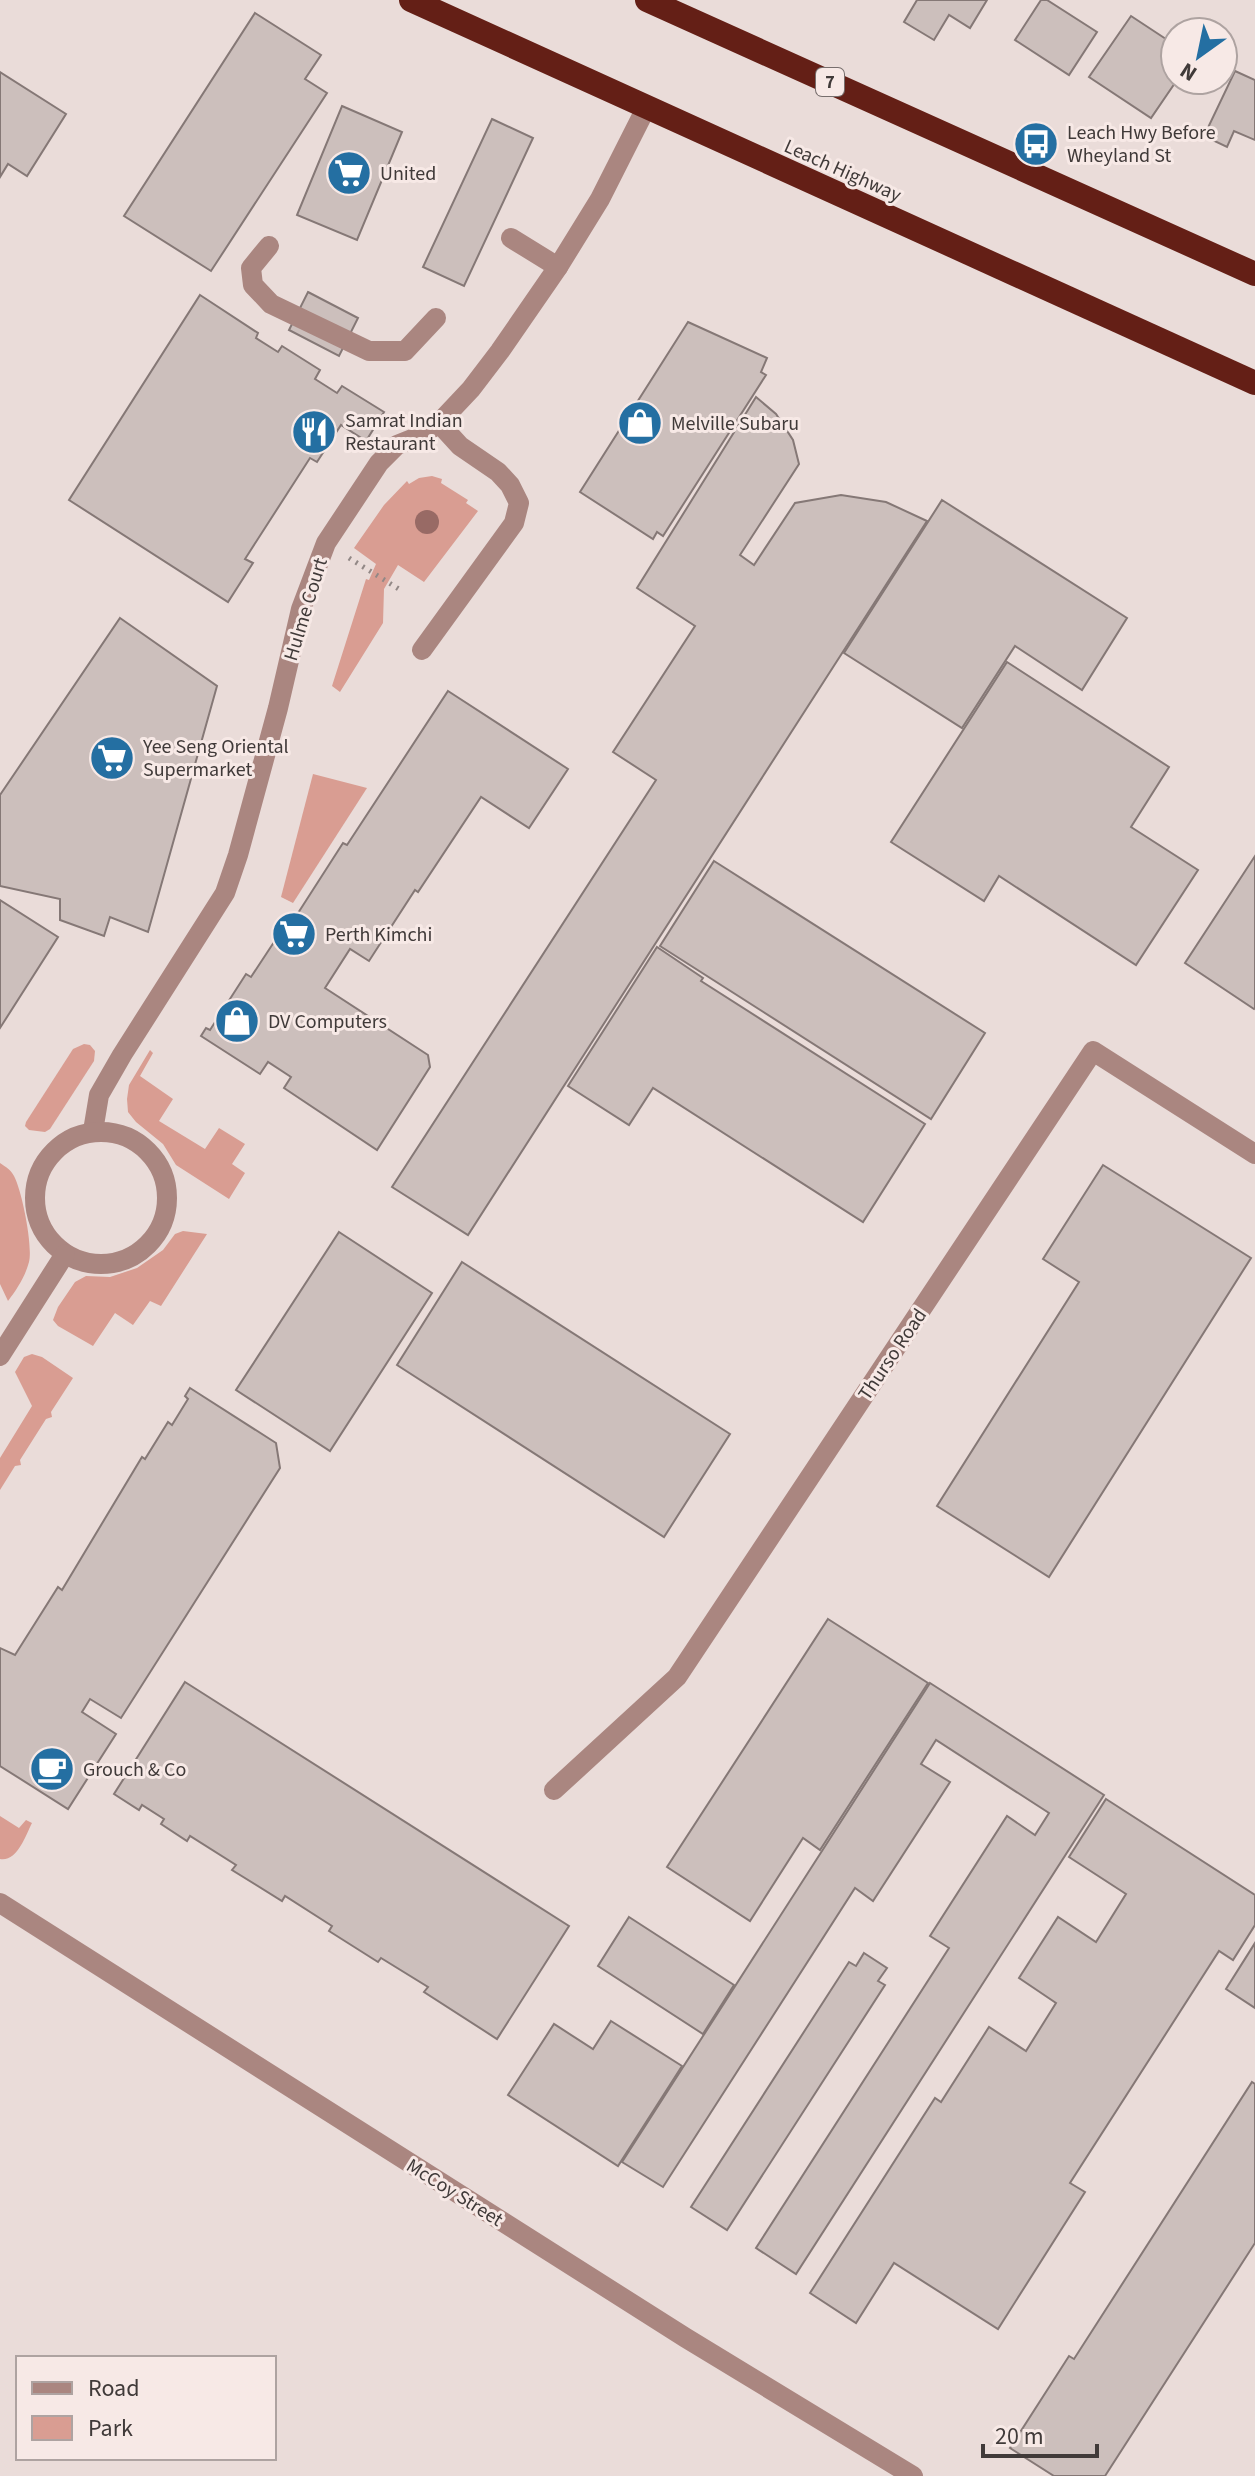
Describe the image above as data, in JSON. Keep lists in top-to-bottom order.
{
  "streets": {
    "highway": ["7", "Leach Highway"],
    "street": ["Hulme Court", "Thurso Road", "McCoy Street"]
  },
  "crossings": [
    ["Leach Highway", "Hulme Court"]
  ],
  "places": {
    "bus stop": ["Leach Hwy Before Wheyland St"],
    "supermarket": ["United", "Yee Seng Oriental Supermarket", "Perth Kimchi"],
    "shop": ["Melville Subaru", "DV Computers"],
    "restaurant": ["Samrat Indian Restaurant"],
    "cafe": ["Grouch & Co"]
  },
  "legend": ["Road", "Park"],
  "scale_bar": "20 m",
  "north": "bottom left"
}
